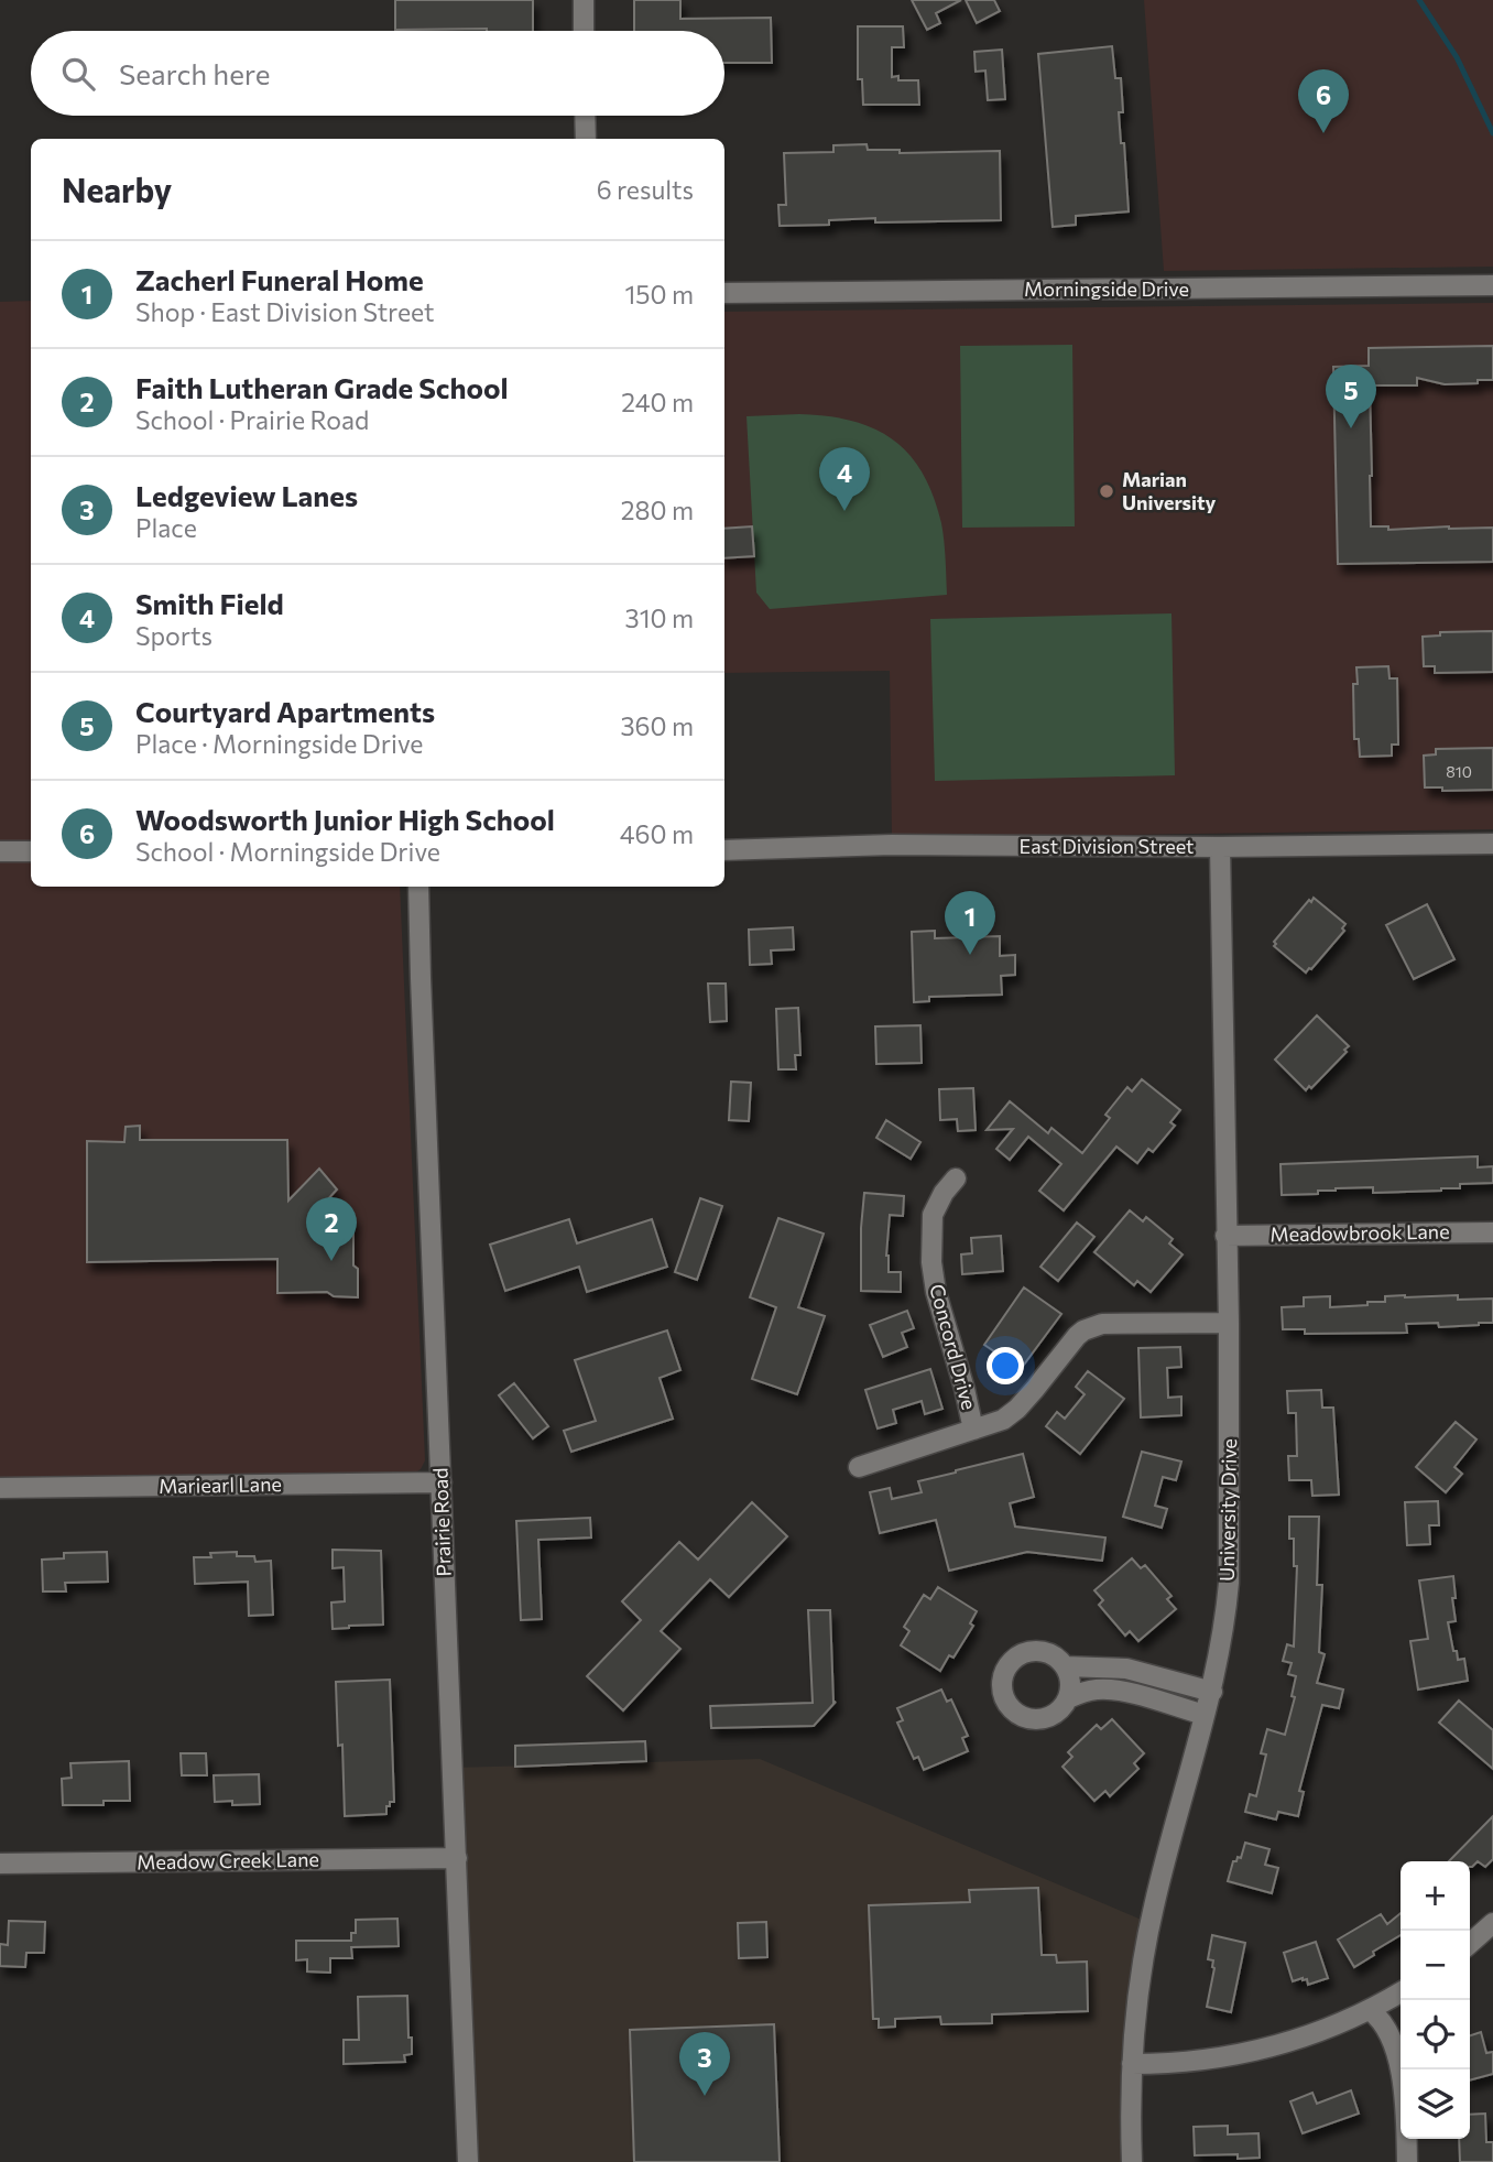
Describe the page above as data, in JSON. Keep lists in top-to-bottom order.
{
  "streets": {
    "street": [
      "Morningside Drive",
      "East Division Street",
      "Meadowbrook Lane",
      "Concord Drive",
      "Mariearl Lane",
      "University Drive",
      "Prairie Road",
      "Meadow Creek Lane"
    ]
  },
  "crossings": [
    ["East Division Street", "University Drive"],
    ["Meadowbrook Lane", "University Drive"],
    ["Mariearl Lane", "Prairie Road"],
    ["Prairie Road", "Meadow Creek Lane"]
  ],
  "places": ["Marian University"],
  "house_numbers": ["810"],
  "page": {
    "search": "Search here",
    "pins": [
      "6",
      "5",
      "4",
      "1",
      "2",
      "3"
    ],
    "heading": ["Nearby", "6 results"],
    "list": [
      {
        "mark": "1",
        "name": "Zacherl Funeral Home",
        "note": "Shop · East Division Street",
        "value": "150 m"
      },
      {
        "mark": "2",
        "name": "Faith Lutheran Grade School",
        "note": "School · Prairie Road",
        "value": "240 m"
      },
      {
        "mark": "3",
        "name": "Ledgeview Lanes",
        "note": "Place",
        "value": "280 m"
      },
      {
        "mark": "4",
        "name": "Smith Field",
        "note": "Sports",
        "value": "310 m"
      },
      {
        "mark": "5",
        "name": "Courtyard Apartments",
        "note": "Place · Morningside Drive",
        "value": "360 m"
      },
      {
        "mark": "6",
        "name": "Woodsworth Junior High School",
        "note": "School · Morningside Drive",
        "value": "460 m"
      }
    ],
    "map_buttons": ["+", "−"]
  }
}
